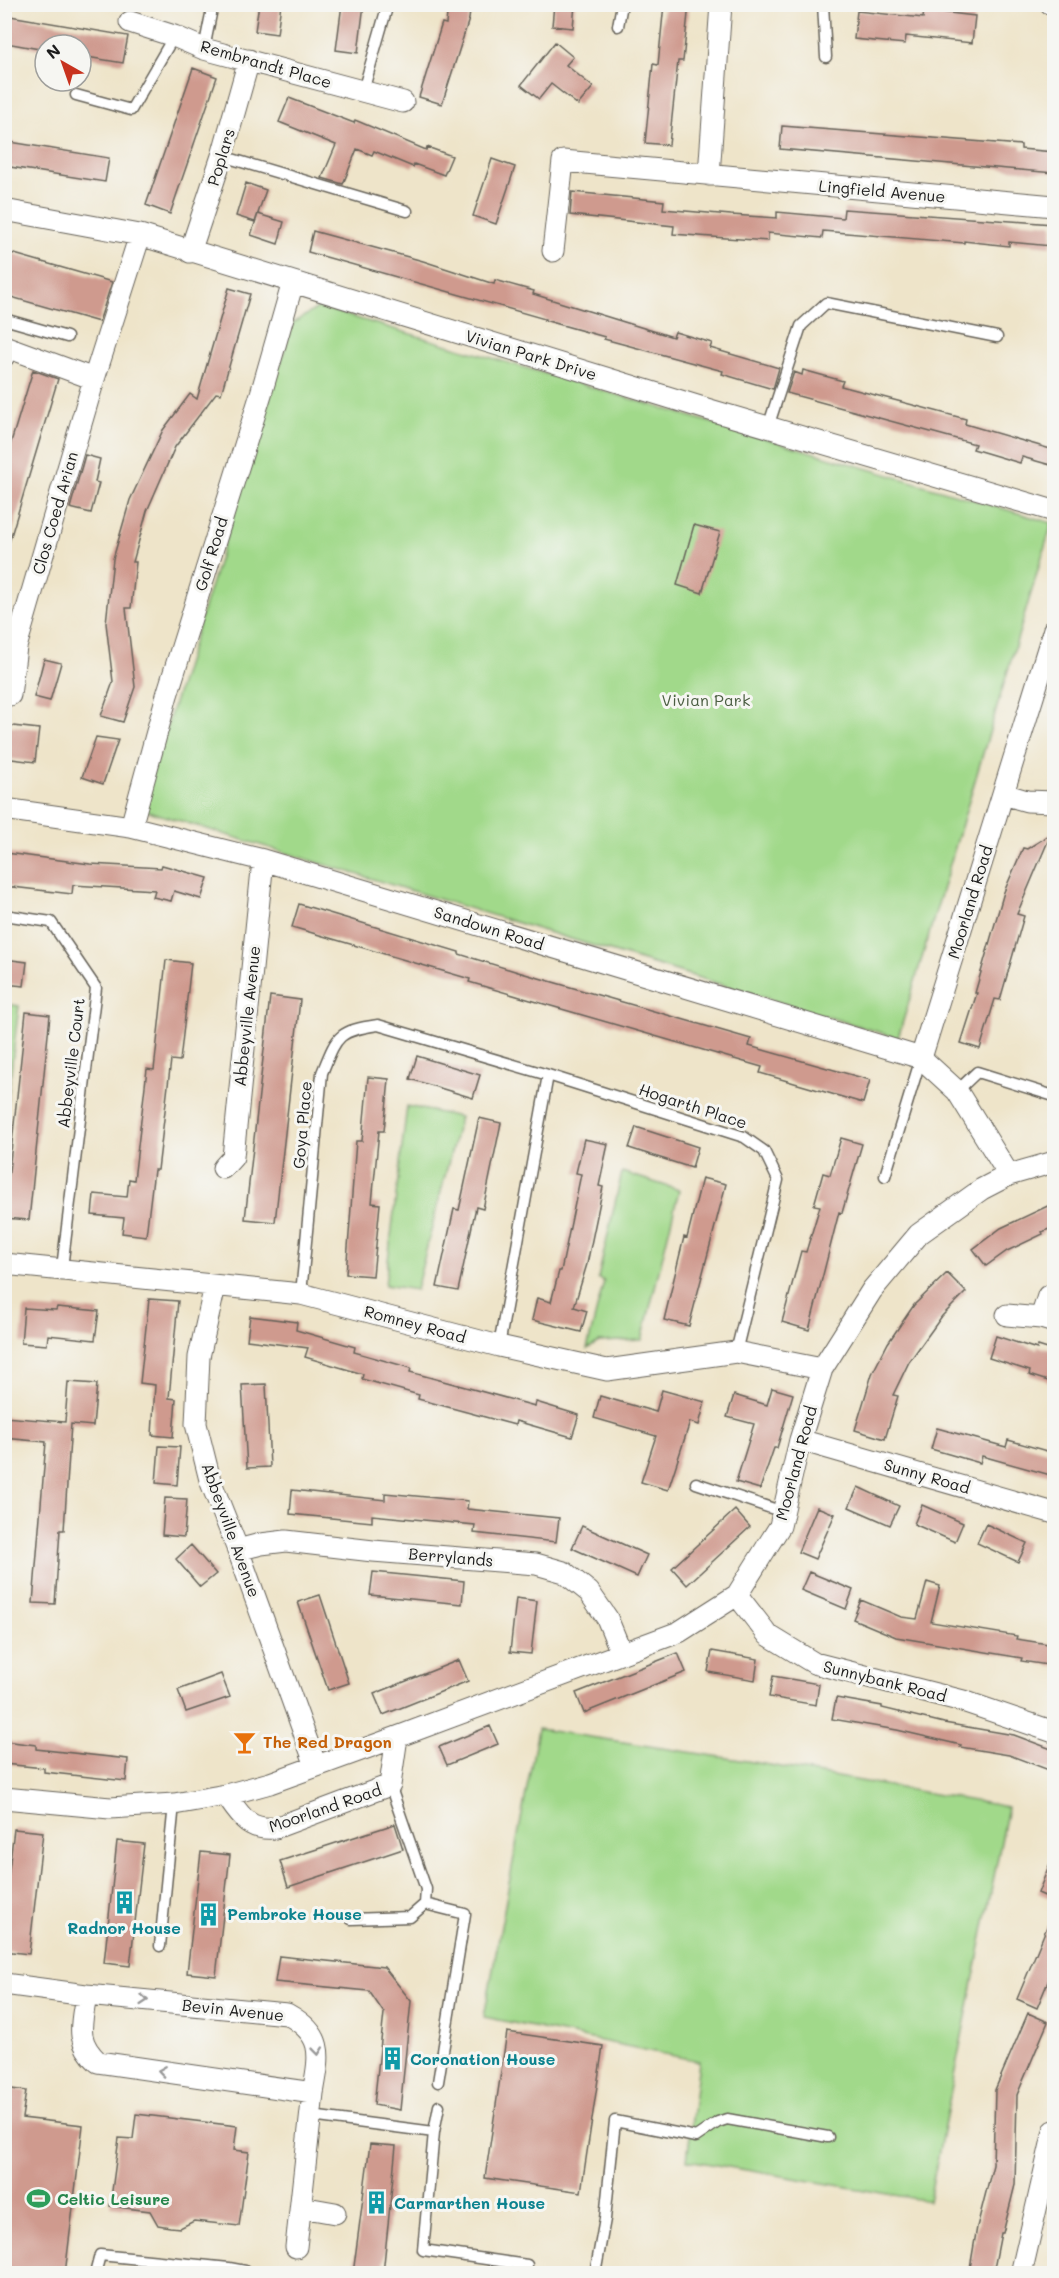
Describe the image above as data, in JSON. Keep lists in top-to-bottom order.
{
  "streets": {
    "street": [
      "Rembrandt Place",
      "Poplars",
      "Lingfield Avenue",
      "Vivian Park Drive",
      "Clos Coed Arian",
      "Golf Road",
      "Moorland Road",
      "Sandown Road",
      "Abbeyville Avenue",
      "Romney Road",
      "Sunny Road",
      "Berrylands",
      "Sunnybank Road",
      "Bevin Avenue"
    ],
    "lane": ["Abbeyville Court", "Hogarth Place", "Goya Place"]
  },
  "crossings": [
    ["Rembrandt Place", "Poplars"],
    ["Poplars", "Vivian Park Drive"],
    ["Vivian Park Drive", "Clos Coed Arian"],
    ["Vivian Park Drive", "Golf Road"],
    ["Golf Road", "Sandown Road"],
    ["Moorland Road", "Sandown Road"],
    ["Moorland Road", "Abbeyville Avenue"],
    ["Moorland Road", "Romney Road"],
    ["Moorland Road", "Sunny Road"],
    ["Moorland Road", "Berrylands"],
    ["Moorland Road", "Sunnybank Road"],
    ["Sandown Road", "Abbeyville Avenue"],
    ["Abbeyville Avenue", "Romney Road"],
    ["Abbeyville Avenue", "Berrylands"],
    ["Abbeyville Court", "Romney Road"],
    ["Hogarth Place", "Goya Place"],
    ["Hogarth Place", "Romney Road"],
    ["Goya Place", "Romney Road"]
  ],
  "one_way": ["Bevin Avenue"],
  "parks": ["Vivian Park"],
  "places": {
    "bar": ["The Red Dragon"],
    "building": [
      "Radnor House",
      "Pembroke House",
      "Coronation House",
      "Carmarthen House"
    ],
    "sports": ["Celtic Leisure"]
  },
  "north": "top left"
}
